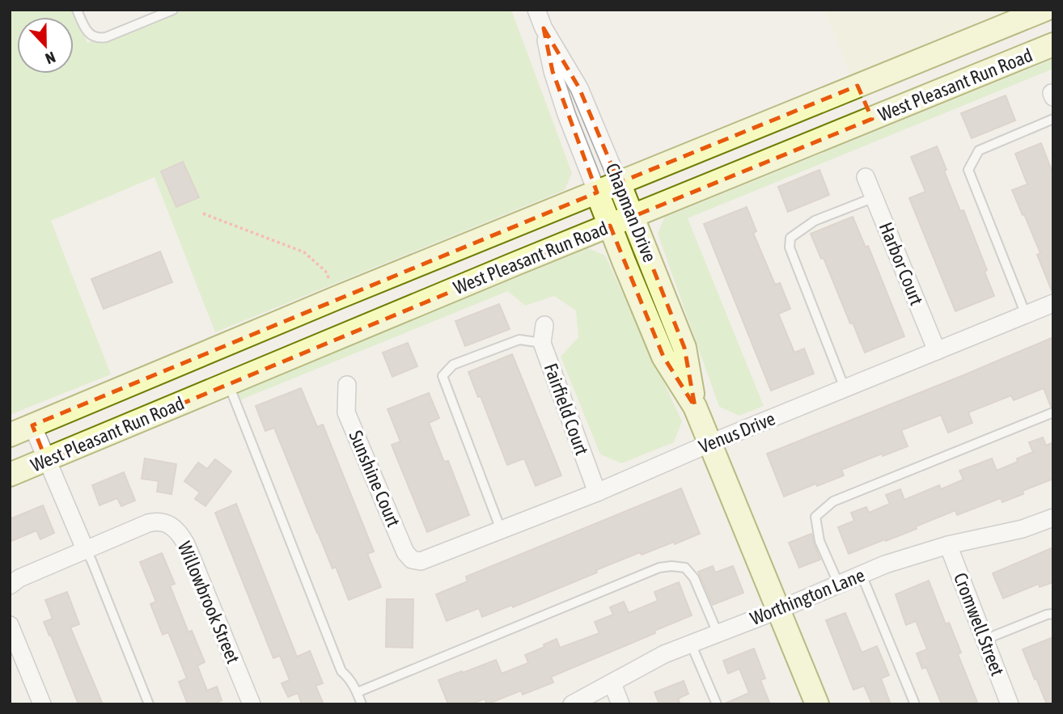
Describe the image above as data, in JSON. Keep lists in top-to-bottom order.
{
  "streets": {
    "main road": ["West Pleasant Run Road", "Chapman Drive"],
    "street": [
      "Harbor Court",
      "Fairfield Court",
      "Venus Drive",
      "Sunshine Court",
      "Worthington Lane",
      "Willowbrook Street",
      "Cromwell Street"
    ]
  },
  "crossings": [
    ["West Pleasant Run Road", "Chapman Drive"],
    ["Chapman Drive", "Venus Drive"],
    ["Chapman Drive", "Worthington Lane"],
    ["Harbor Court", "Venus Drive"],
    ["Fairfield Court", "Venus Drive"],
    ["Venus Drive", "Sunshine Court"],
    ["Worthington Lane", "Cromwell Street"]
  ],
  "north": "bottom"
}
